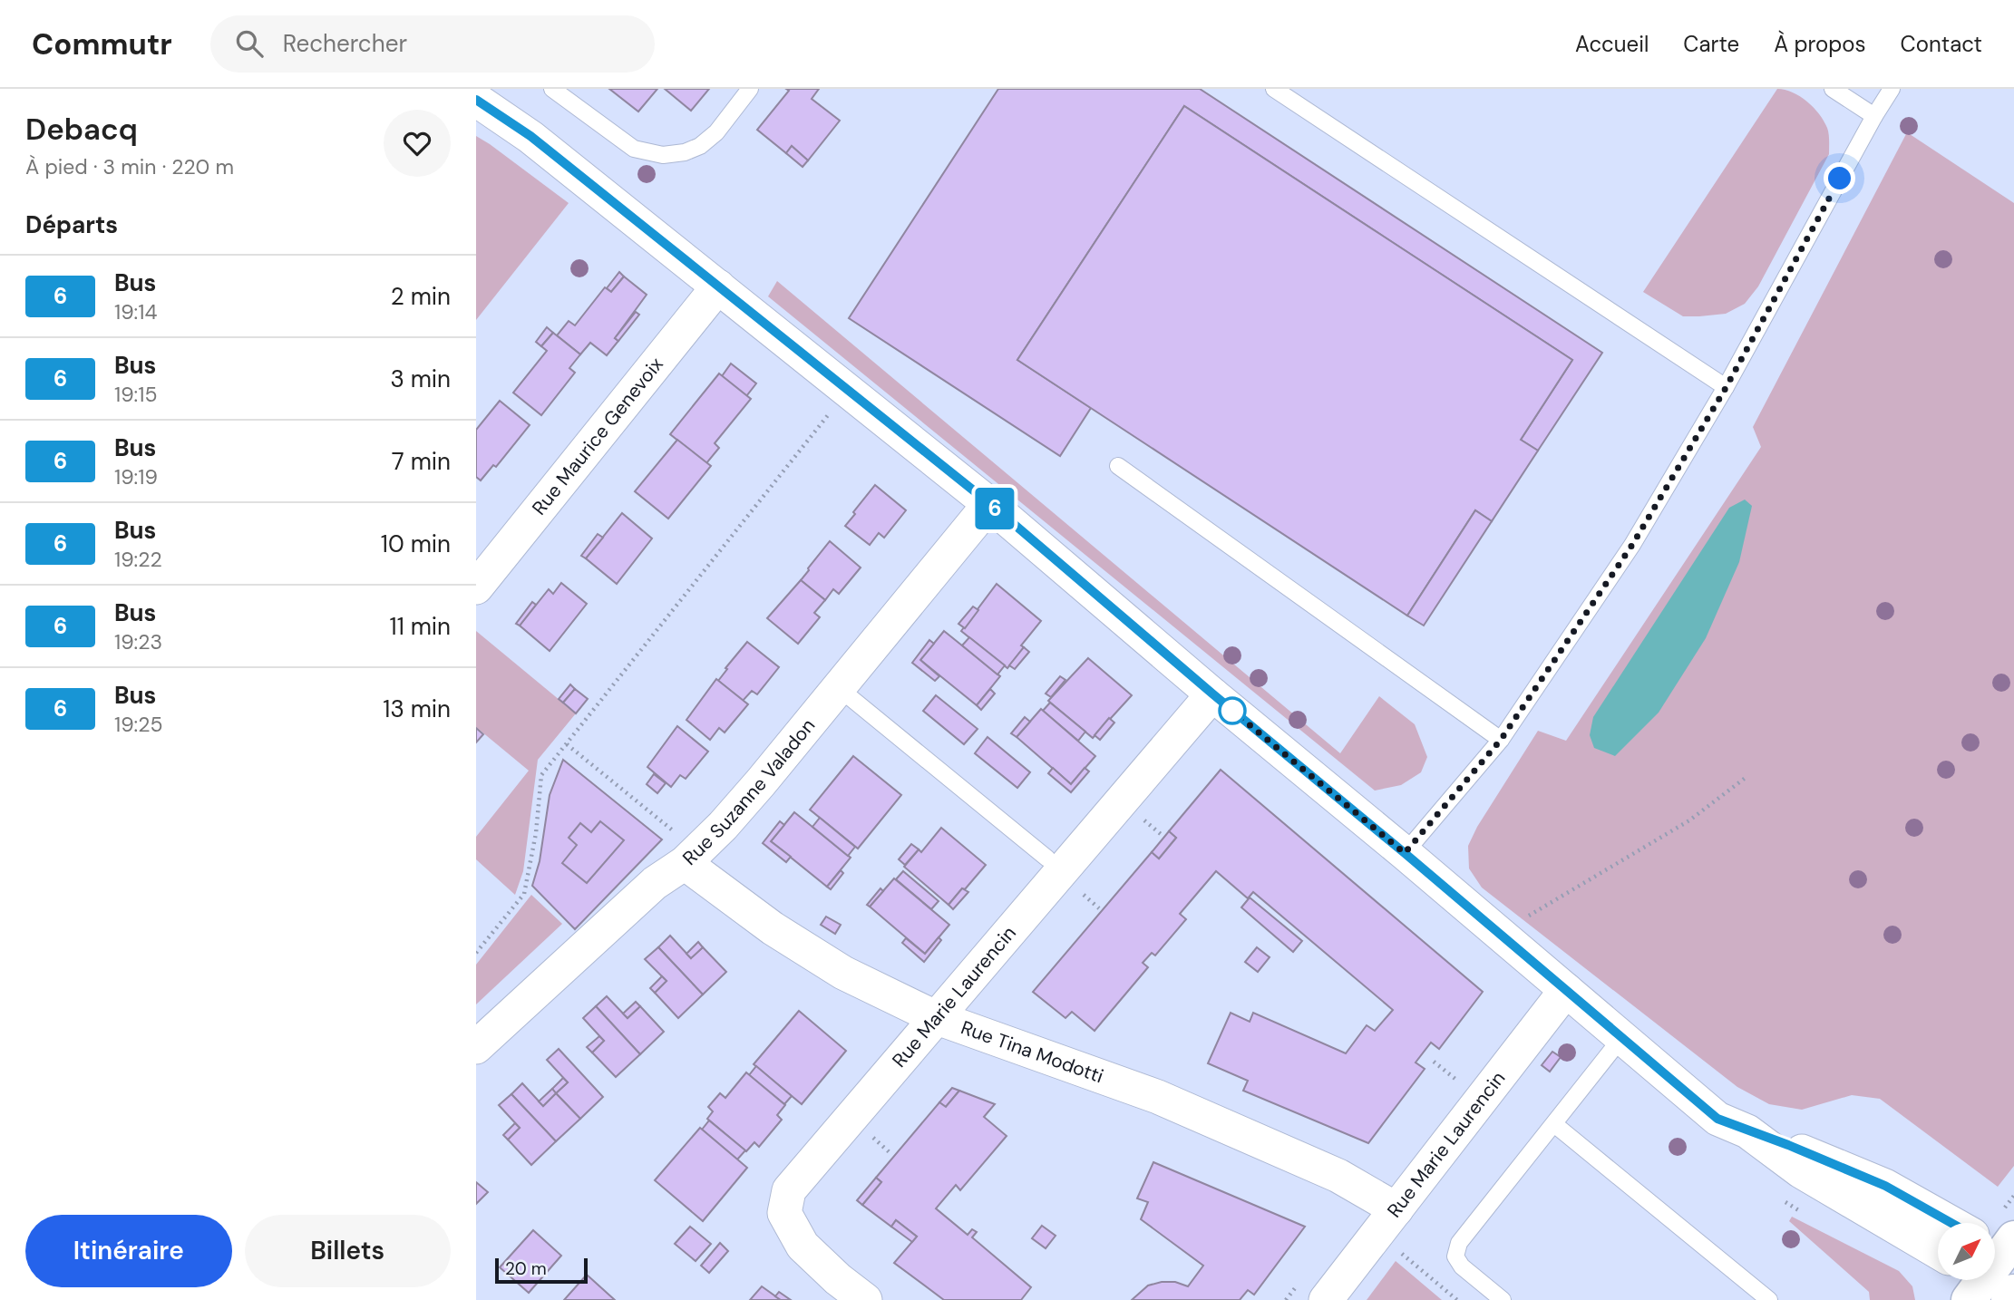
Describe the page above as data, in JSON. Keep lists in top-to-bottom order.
{
  "streets": {
    "street": [
      "Rue Maurice Genevoix",
      "Rue Suzanne Valadon",
      "Rue Marie Laurencin",
      "Rue Tina Modotti"
    ]
  },
  "crossings": [
    ["Rue Suzanne Valadon", "Rue Tina Modotti"],
    ["Rue Marie Laurencin", "Rue Tina Modotti"]
  ],
  "lines": ["bus line 6"],
  "scale_bar": "20 m",
  "north": "top right",
  "page": {
    "header": "Commutr",
    "search": "Rechercher",
    "nav": [
      "Accueil",
      "Carte",
      "À propos",
      "Contact"
    ],
    "heading": [
      ["Debacq", "À pied · 3 min · 220 m"],
      "Départs"
    ],
    "on_map": "6",
    "list": [
      {
        "mark": "6",
        "name": "Bus",
        "note": "19:14",
        "value": "2 min"
      },
      {
        "mark": "6",
        "name": "Bus",
        "note": "19:15",
        "value": "3 min"
      },
      {
        "mark": "6",
        "name": "Bus",
        "note": "19:19",
        "value": "7 min"
      },
      {
        "mark": "6",
        "name": "Bus",
        "note": "19:22",
        "value": "10 min"
      },
      {
        "mark": "6",
        "name": "Bus",
        "note": "19:23",
        "value": "11 min"
      },
      {
        "mark": "6",
        "name": "Bus",
        "note": "19:25",
        "value": "13 min"
      }
    ],
    "buttons": ["Itinéraire", "Billets"],
    "scale": "20 m"
  }
}
